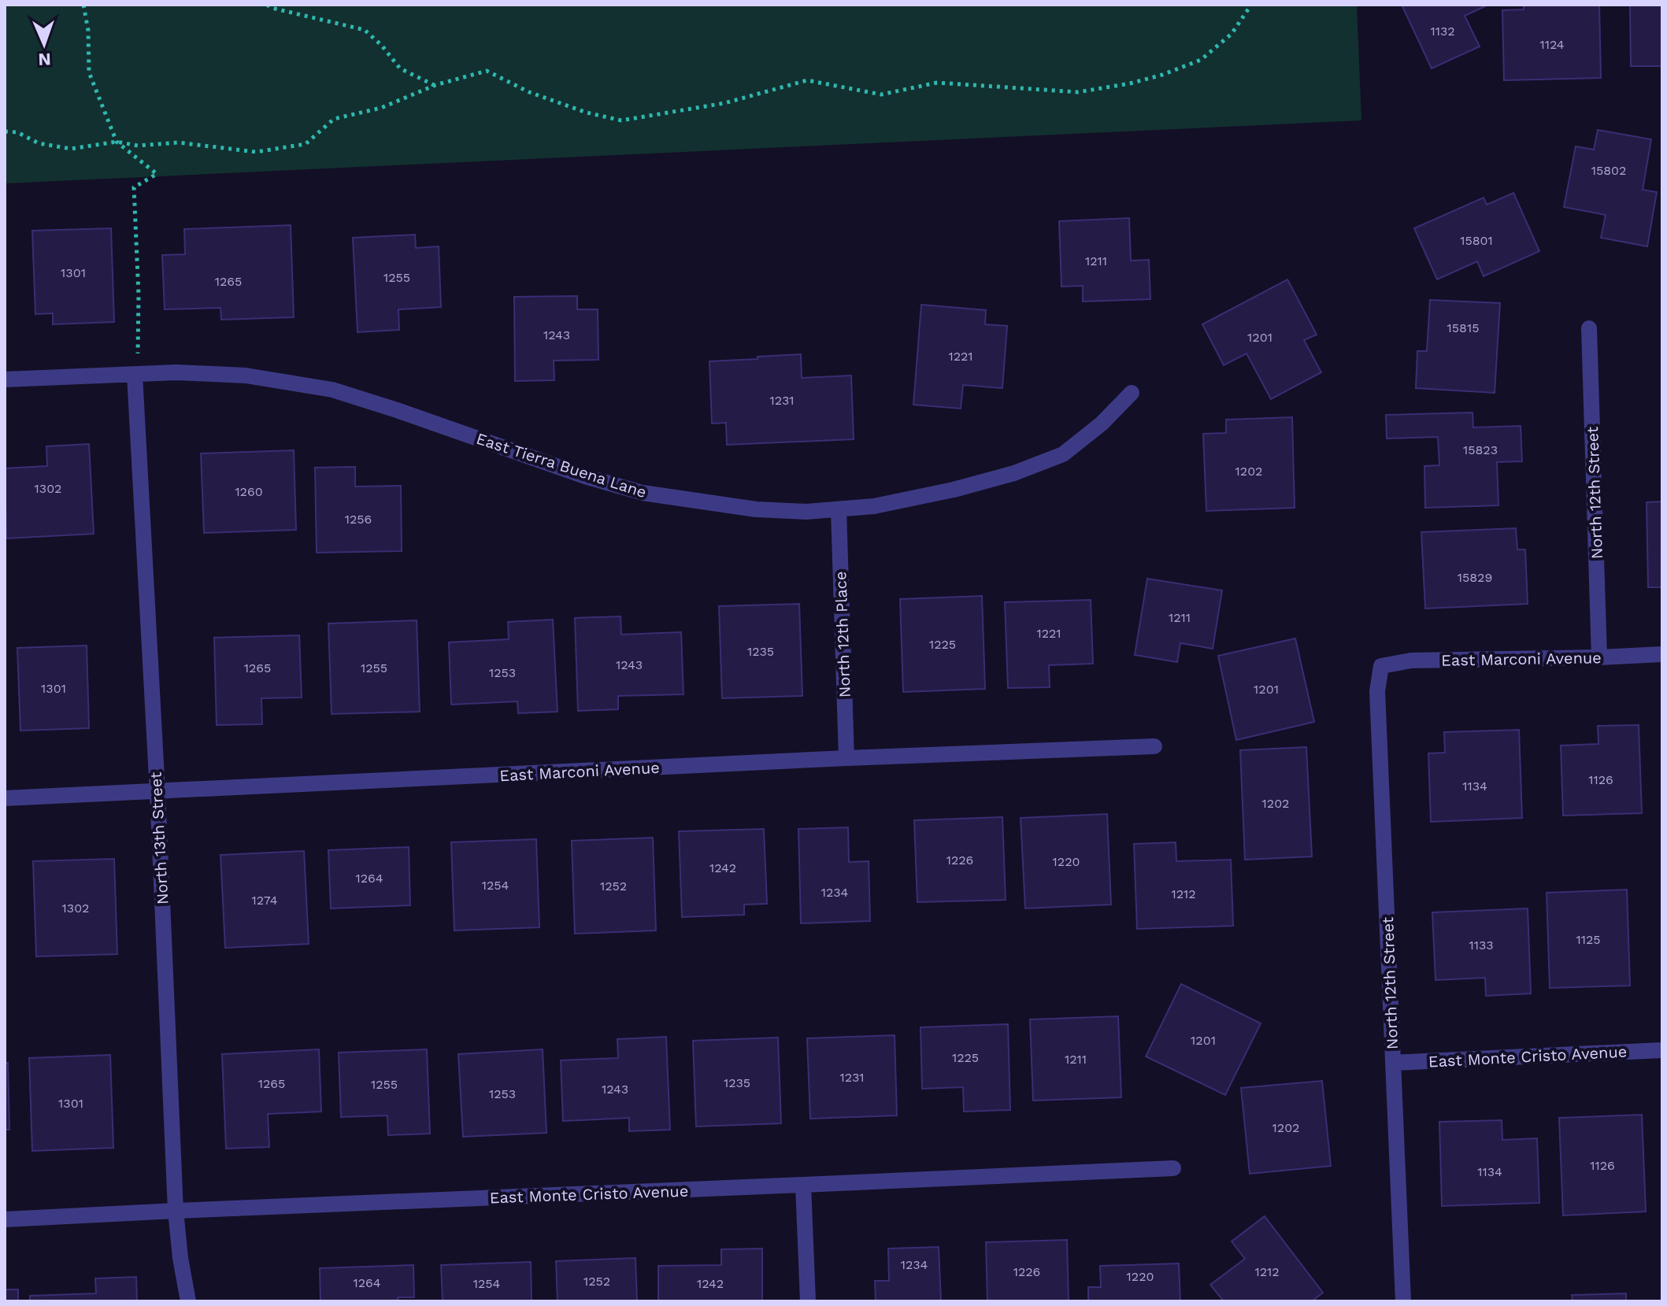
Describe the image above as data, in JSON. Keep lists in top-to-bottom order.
{
  "streets": {
    "street": [
      "East Tierra Buena Lane",
      "North 12th Street",
      "North 12th Place",
      "East Marconi Avenue",
      "North 13th Street",
      "East Monte Cristo Avenue"
    ]
  },
  "crossings": [
    ["East Tierra Buena Lane", "North 12th Place"],
    ["East Tierra Buena Lane", "North 13th Street"],
    ["North 12th Street", "East Marconi Avenue"],
    ["North 12th Street", "East Monte Cristo Avenue"],
    ["North 12th Place", "East Marconi Avenue"],
    ["East Marconi Avenue", "North 13th Street"],
    ["North 13th Street", "East Monte Cristo Avenue"]
  ],
  "house_numbers": [
    "1132",
    "1124",
    "15802",
    "15801",
    "1211",
    "1301",
    "1255",
    "1265",
    "15815",
    "1243",
    "1201",
    "1221",
    "1231",
    "15823",
    "1202",
    "1302",
    "1260",
    "1256",
    "15829",
    "1211",
    "1221",
    "1225",
    "1235",
    "1243",
    "1265",
    "1255",
    "1253",
    "1301",
    "1201",
    "1126",
    "1134",
    "1202",
    "1226",
    "1220",
    "1242",
    "1264",
    "1254",
    "1252",
    "1234",
    "1212",
    "1274",
    "1302",
    "1125",
    "1133",
    "1201",
    "1225",
    "1211",
    "1231",
    "1235",
    "1265",
    "1255",
    "1243",
    "1253",
    "1301",
    "1202",
    "1126",
    "1134",
    "1234",
    "1226",
    "1212",
    "1220",
    "1252",
    "1264",
    "1254",
    "1242"
  ],
  "north": "bottom"
}
